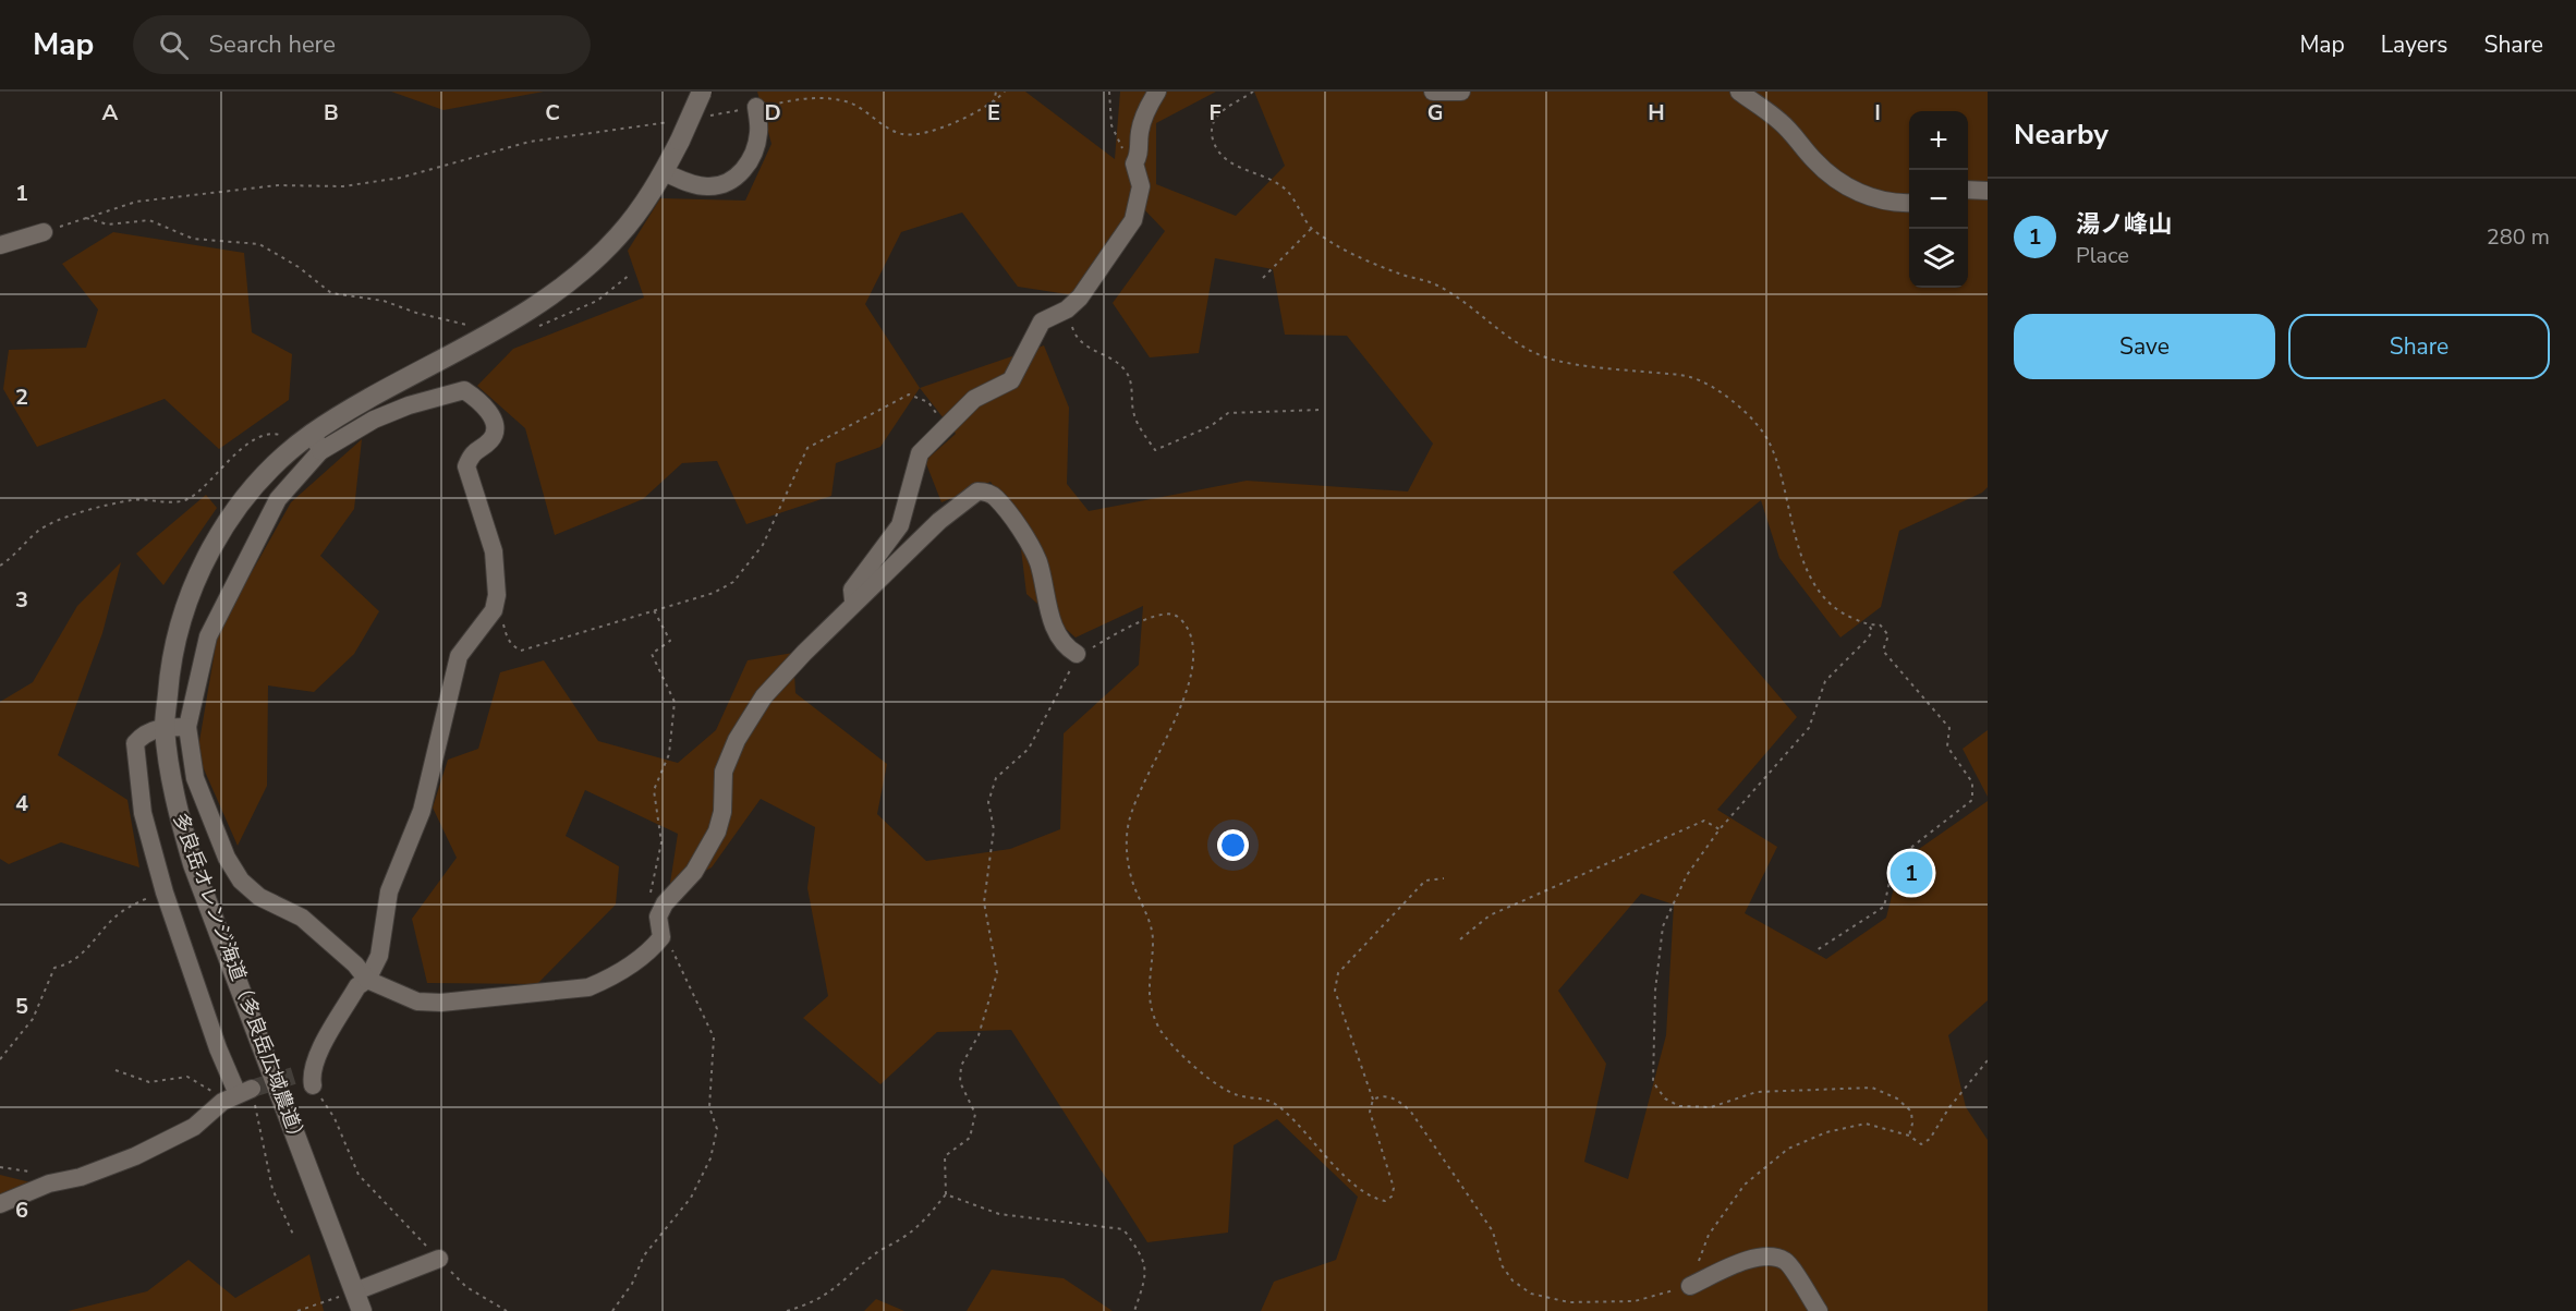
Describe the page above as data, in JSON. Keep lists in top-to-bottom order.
{
  "streets": {
    "street": ["多良岳オレンジ海道（多良岳広域農道）"]
  },
  "page": {
    "header": "Map",
    "search": "Search here",
    "nav": ["Map", "Layers", "Share"],
    "heading": "Nearby",
    "map_buttons": ["+", "−"],
    "list": [
      {
        "mark": "1",
        "name": "湯ノ峰山",
        "note": "Place",
        "value": "280 m"
      }
    ],
    "buttons": ["Save", "Share"],
    "pins": "1"
  },
  "grid": {
    "columns": [
      "A",
      "B",
      "C",
      "D",
      "E",
      "F",
      "G",
      "H",
      "I"
    ],
    "rows": [
      "1",
      "2",
      "3",
      "4",
      "5",
      "6"
    ]
  }
}
